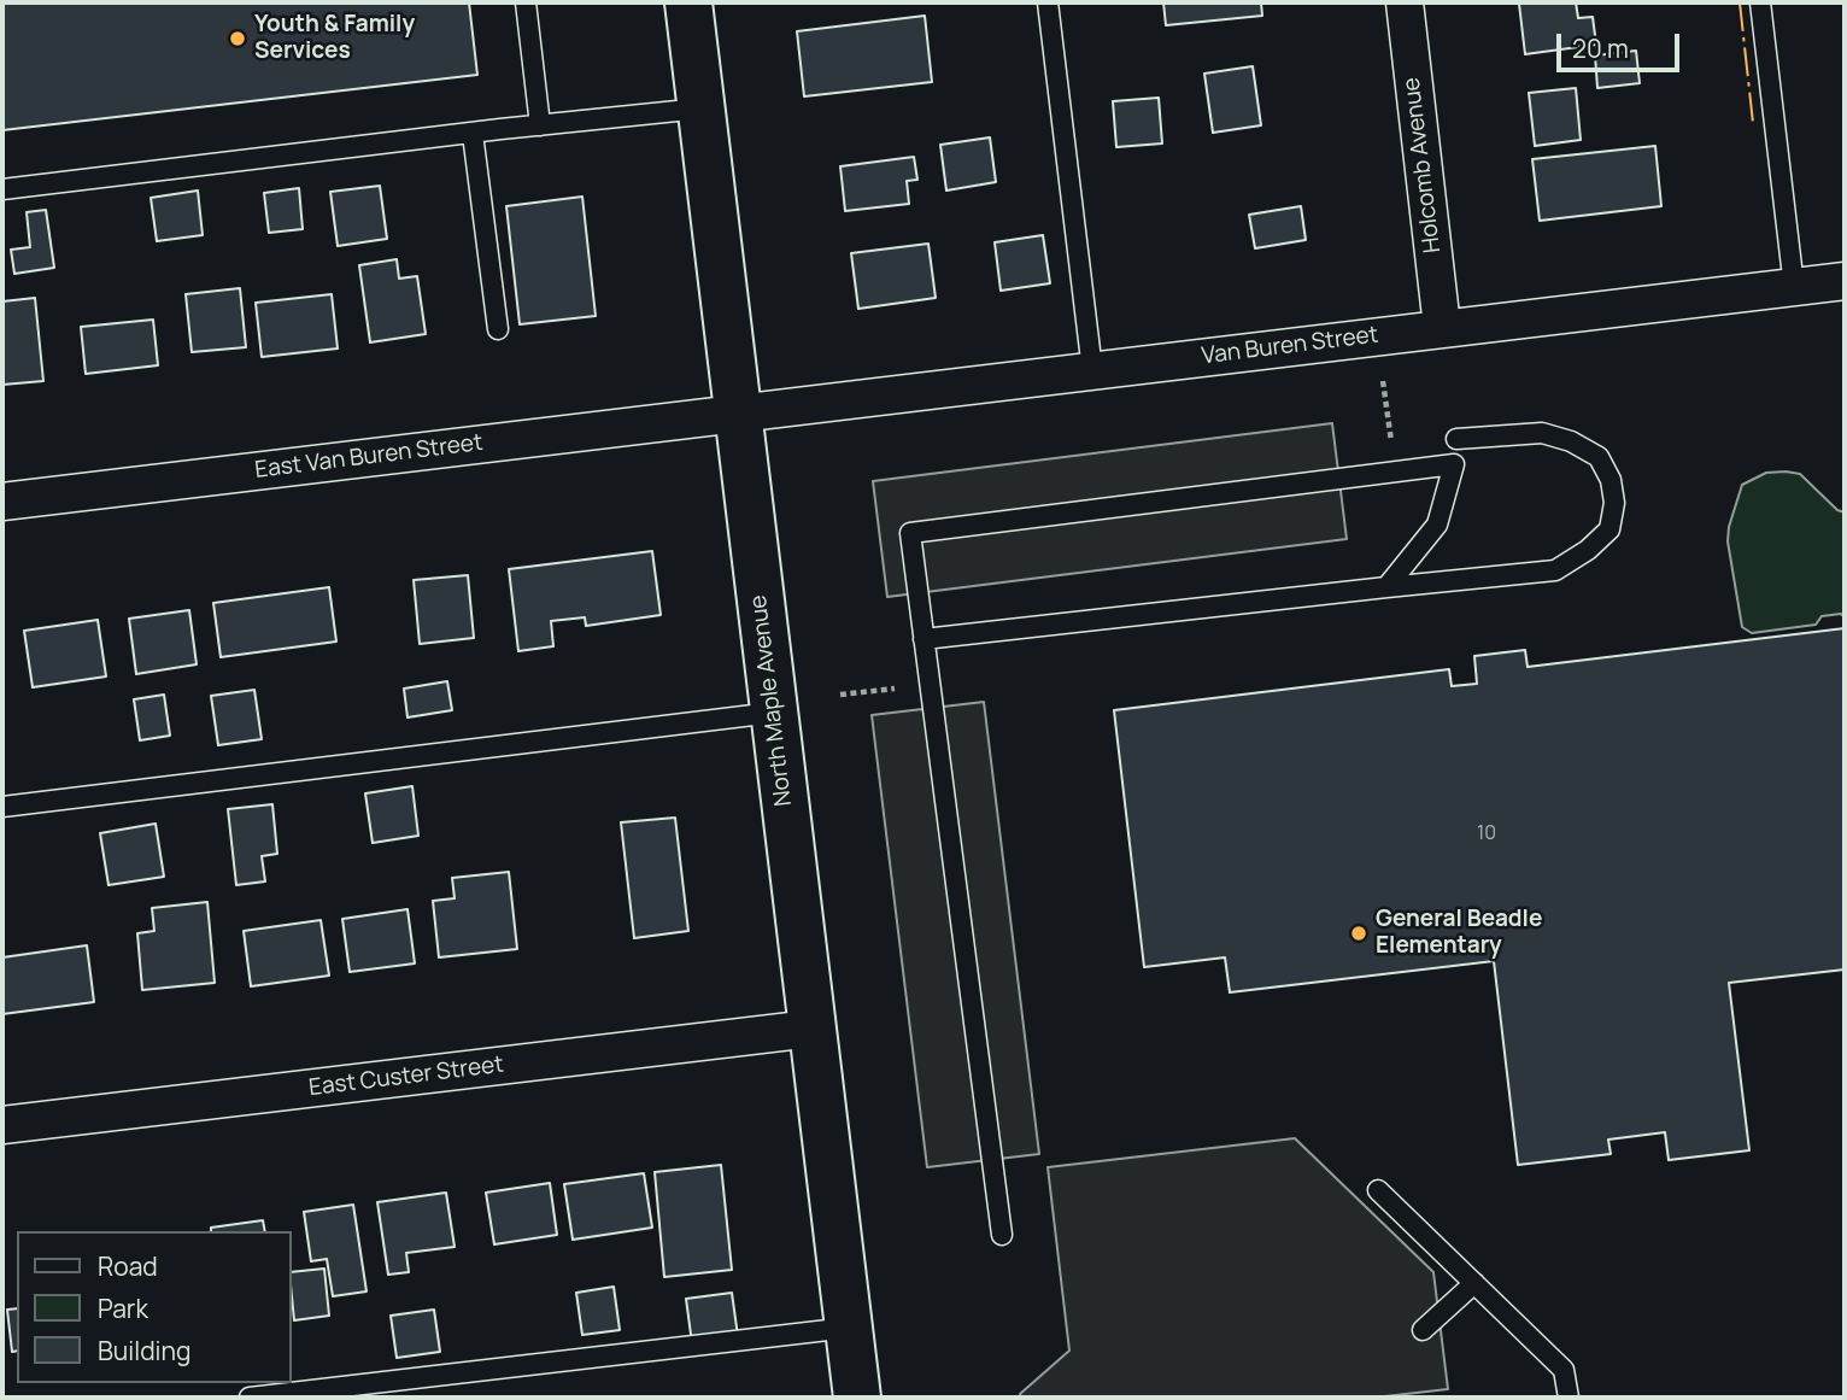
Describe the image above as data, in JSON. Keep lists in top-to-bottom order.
{
  "streets": {
    "street": [
      "Holcomb Avenue",
      "Van Buren Street",
      "East Van Buren Street",
      "North Maple Avenue",
      "East Custer Street"
    ]
  },
  "crossings": [
    ["Holcomb Avenue", "Van Buren Street"],
    ["Van Buren Street", "East Van Buren Street"],
    ["Van Buren Street", "North Maple Avenue"],
    ["East Van Buren Street", "North Maple Avenue"],
    ["North Maple Avenue", "East Custer Street"]
  ],
  "places": ["Youth & Family Services", "General Beadle Elementary"],
  "house_numbers": ["10"],
  "legend": ["Road", "Park", "Building"],
  "scale_bar": "20 m"
}
